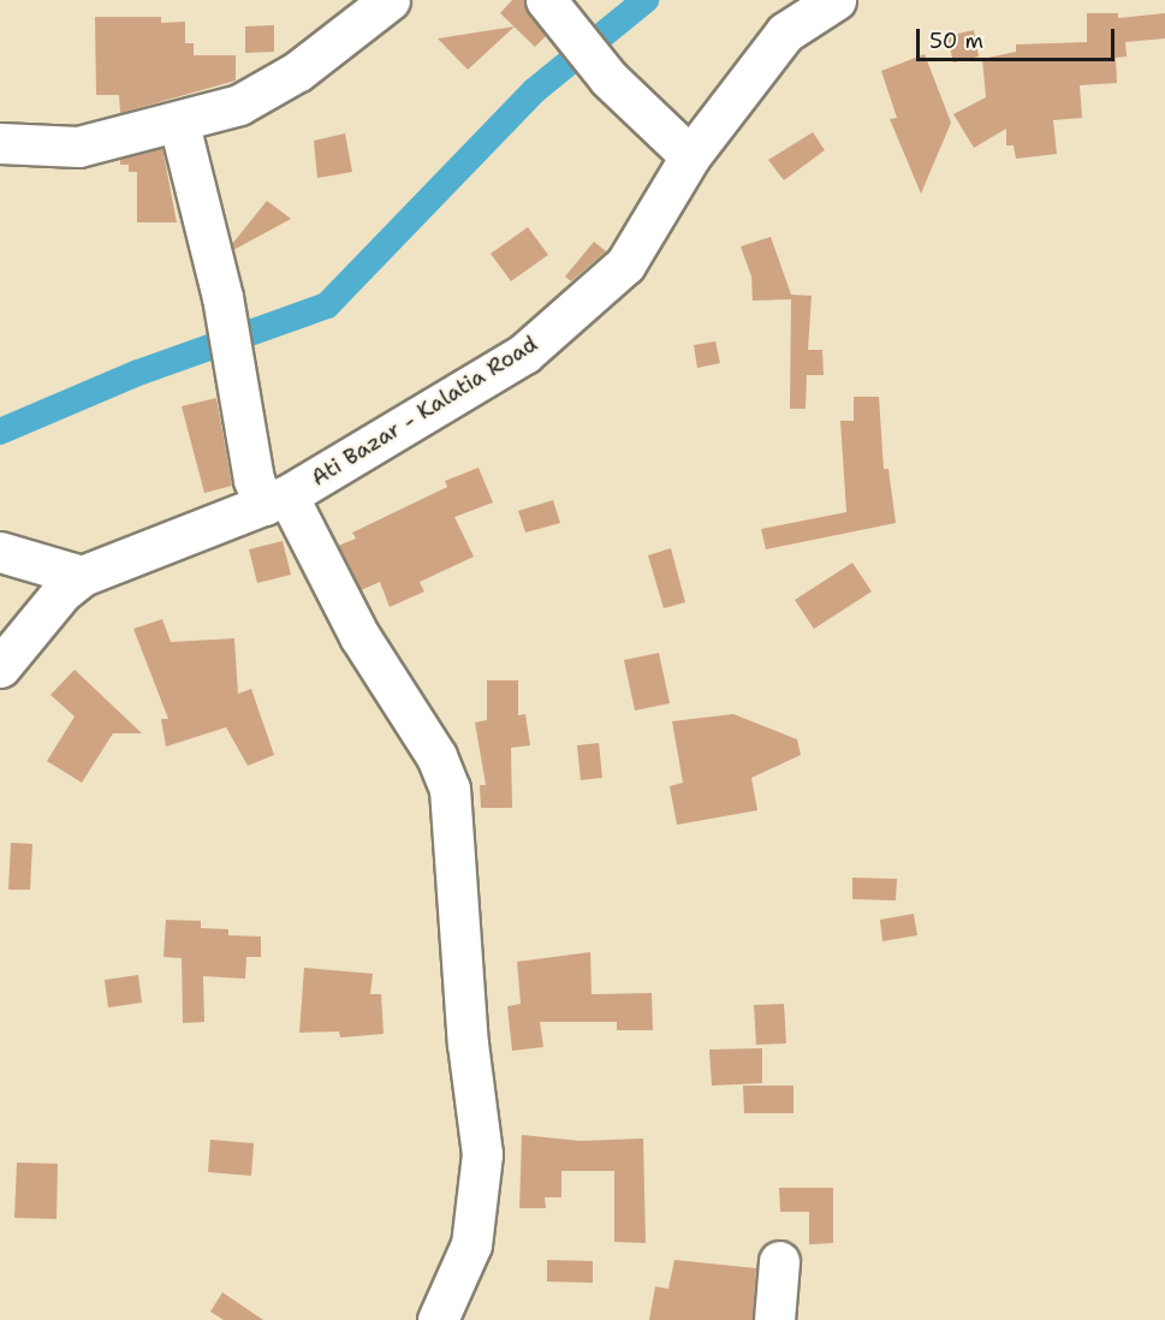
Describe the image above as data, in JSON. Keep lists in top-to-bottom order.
{
  "streets": {
    "street": ["Ati Bazar - Kalatia Road"]
  },
  "scale_bar": "50 m"
}
